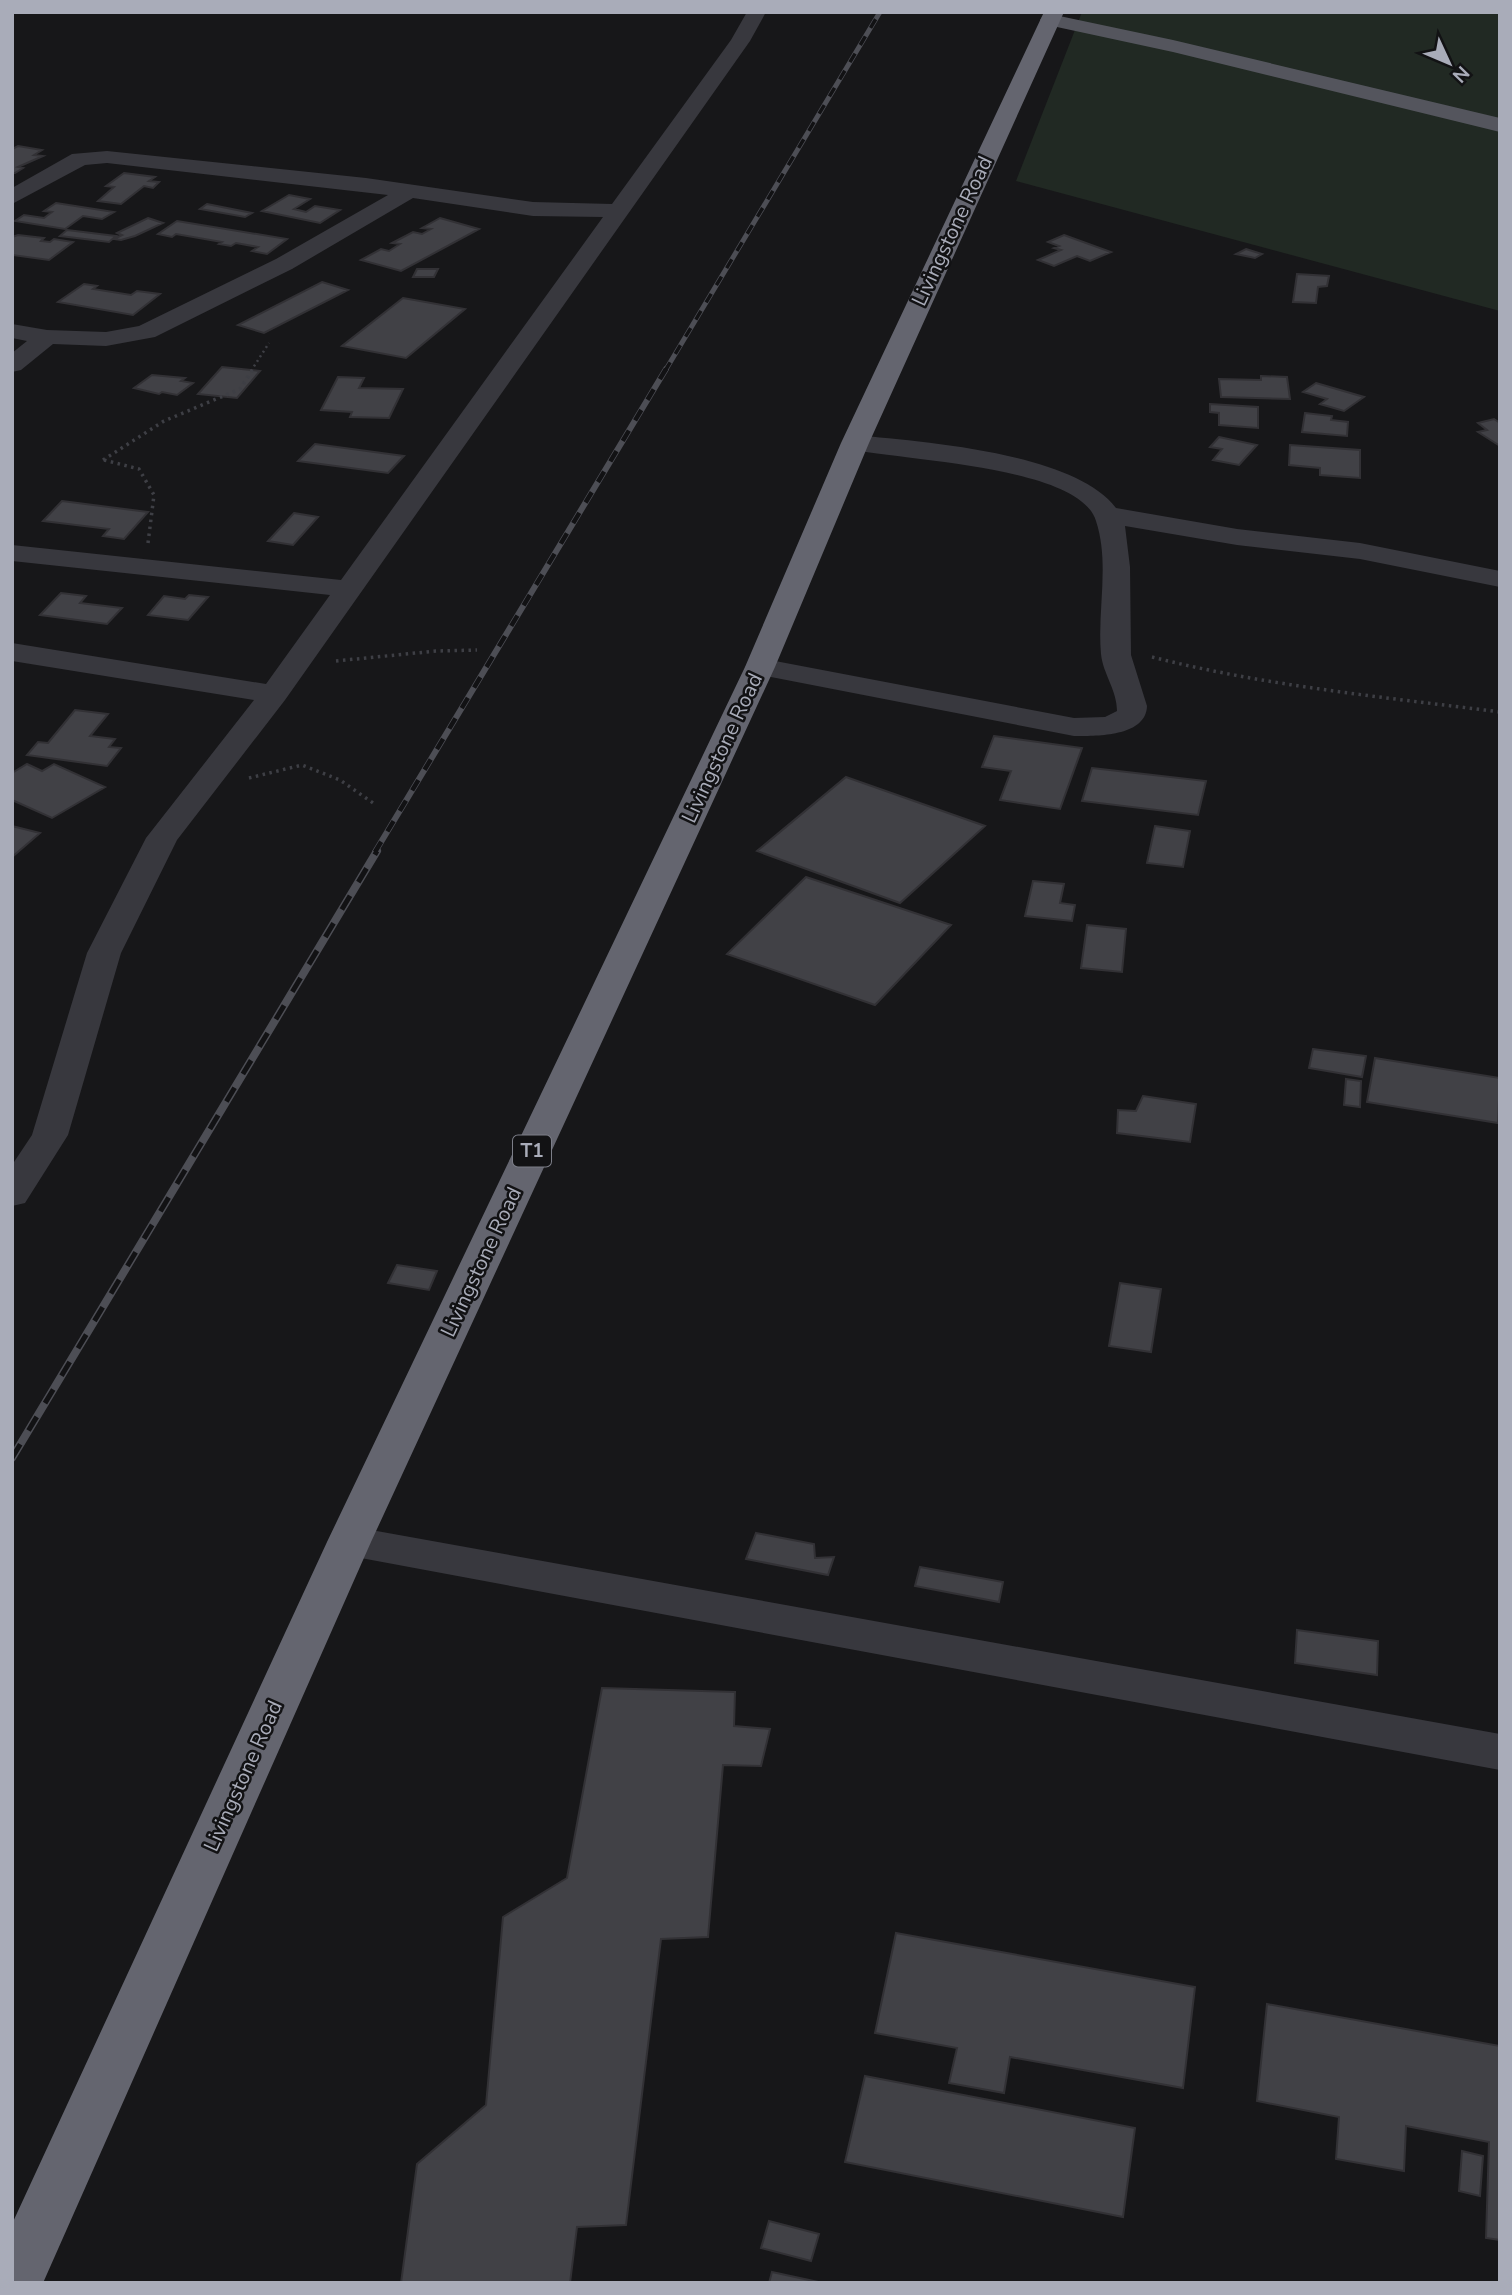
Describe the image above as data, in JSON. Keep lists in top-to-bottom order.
{
  "streets": {
    "highway": ["Livingstone Road", "T1"]
  },
  "north": "bottom right"
}
